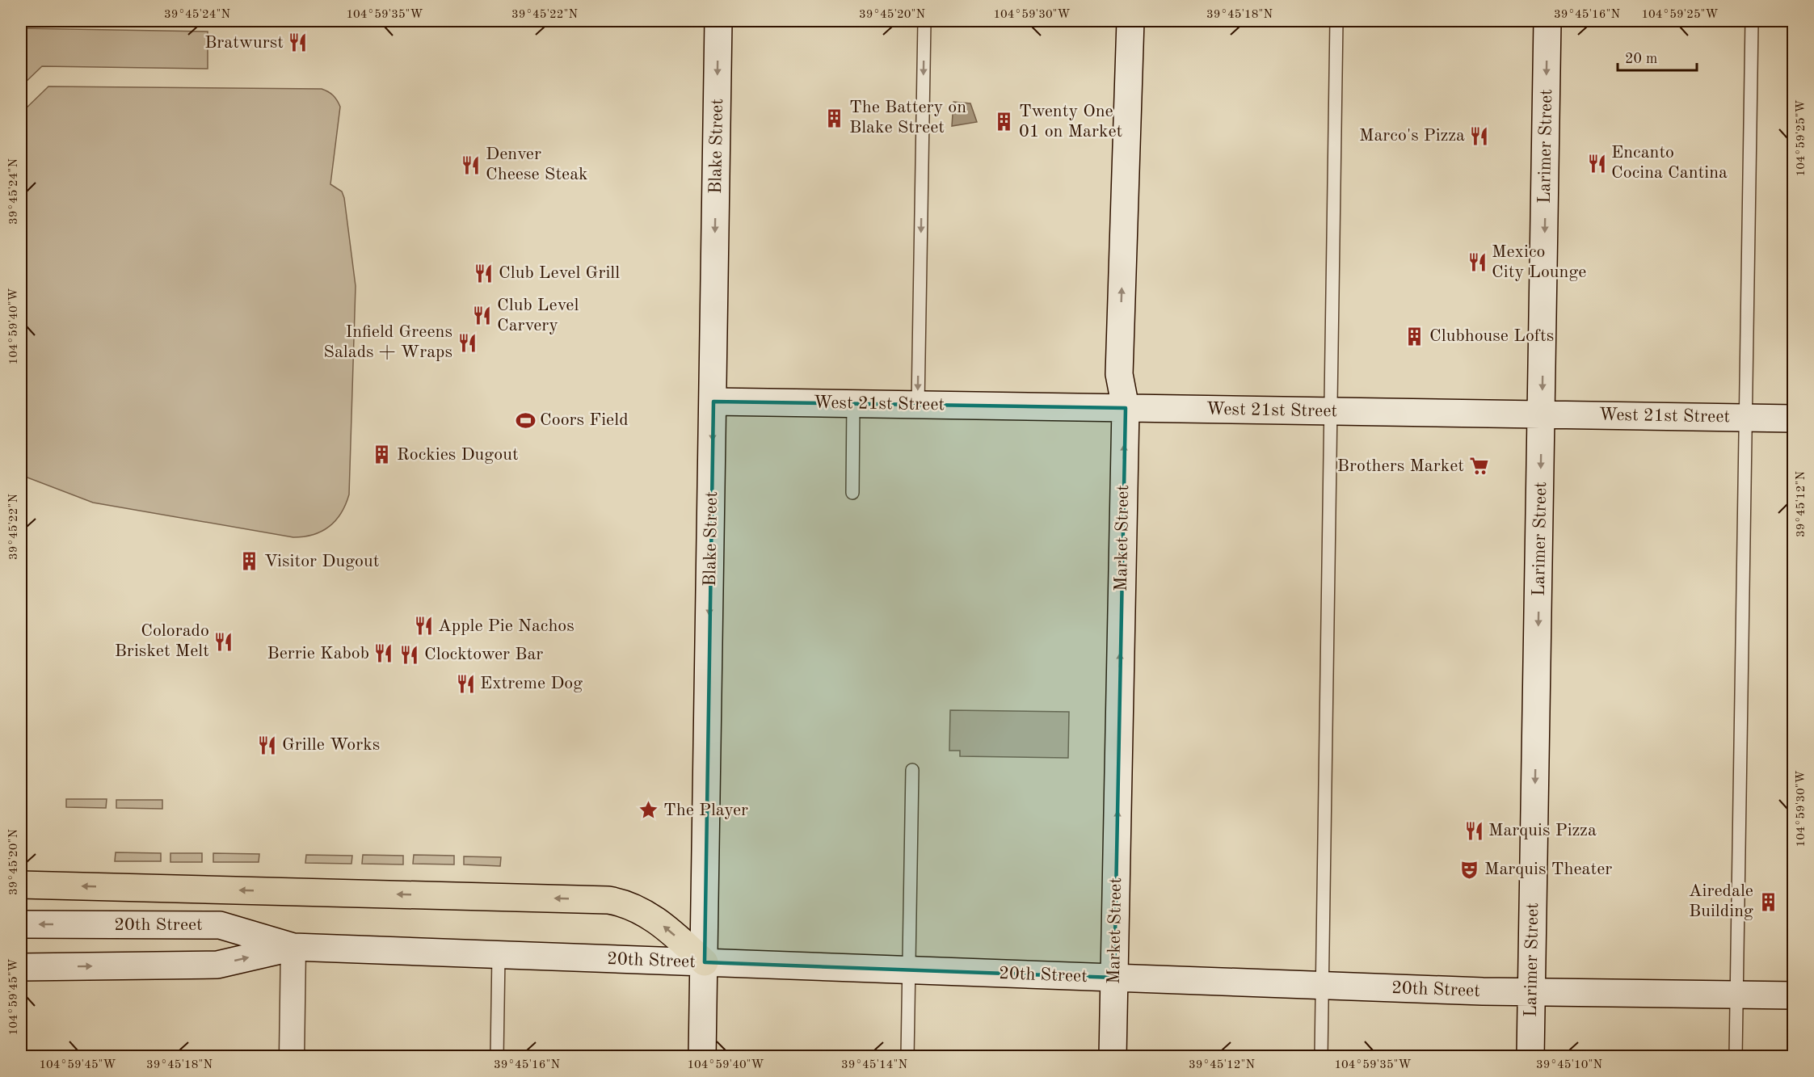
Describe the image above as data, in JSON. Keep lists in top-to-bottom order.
{
  "streets": {
    "main road": [
      "Blake Street",
      "Larimer Street",
      "West 21st Street",
      "Market Street",
      "20th Street"
    ]
  },
  "crossings": [
    ["Blake Street", "West 21st Street"],
    ["Blake Street", "20th Street"],
    ["Larimer Street", "West 21st Street"],
    ["Larimer Street", "20th Street"],
    ["West 21st Street", "Market Street"],
    ["Market Street", "20th Street"]
  ],
  "one_way": ["Blake Street", "Larimer Street", "Market Street"],
  "places": {
    "restaurant": [
      "Bratwurst",
      "Marco's Pizza",
      "Encanto Cocina Cantina",
      "Denver Cheese Steak",
      "Mexico City Lounge",
      "Club Level Grill",
      "Club Level Carvery",
      "Infield Greens Salads + Wraps",
      "Apple Pie Nachos",
      "Colorado Brisket Melt",
      "Berrie Kabob",
      "Clocktower Bar",
      "Extreme Dog",
      "Grille Works",
      "Marquis Pizza"
    ],
    "building": [
      "The Battery on Blake Street",
      "Twenty One 01 on Market",
      "Clubhouse Lofts",
      "Rockies Dugout",
      "Visitor Dugout",
      "Airedale Building"
    ],
    "sports": ["Coors Field"],
    "supermarket": ["Brothers Market"],
    "place": ["The Player"],
    "theatre": ["Marquis Theater"]
  },
  "scale_bar": "20 m",
  "coordinates": [
    "39°45'24\"N",
    "104°59'35\"W",
    "39°45'22\"N",
    "39°45'20\"N",
    "104°59'30\"W",
    "39°45'18\"N",
    "39°45'16\"N",
    "104°59'25\"W",
    "104°59'40\"W",
    "39°45'12\"N",
    "104°59'45\"W",
    "39°45'14\"N",
    "39°45'10\"N"
  ]
}
